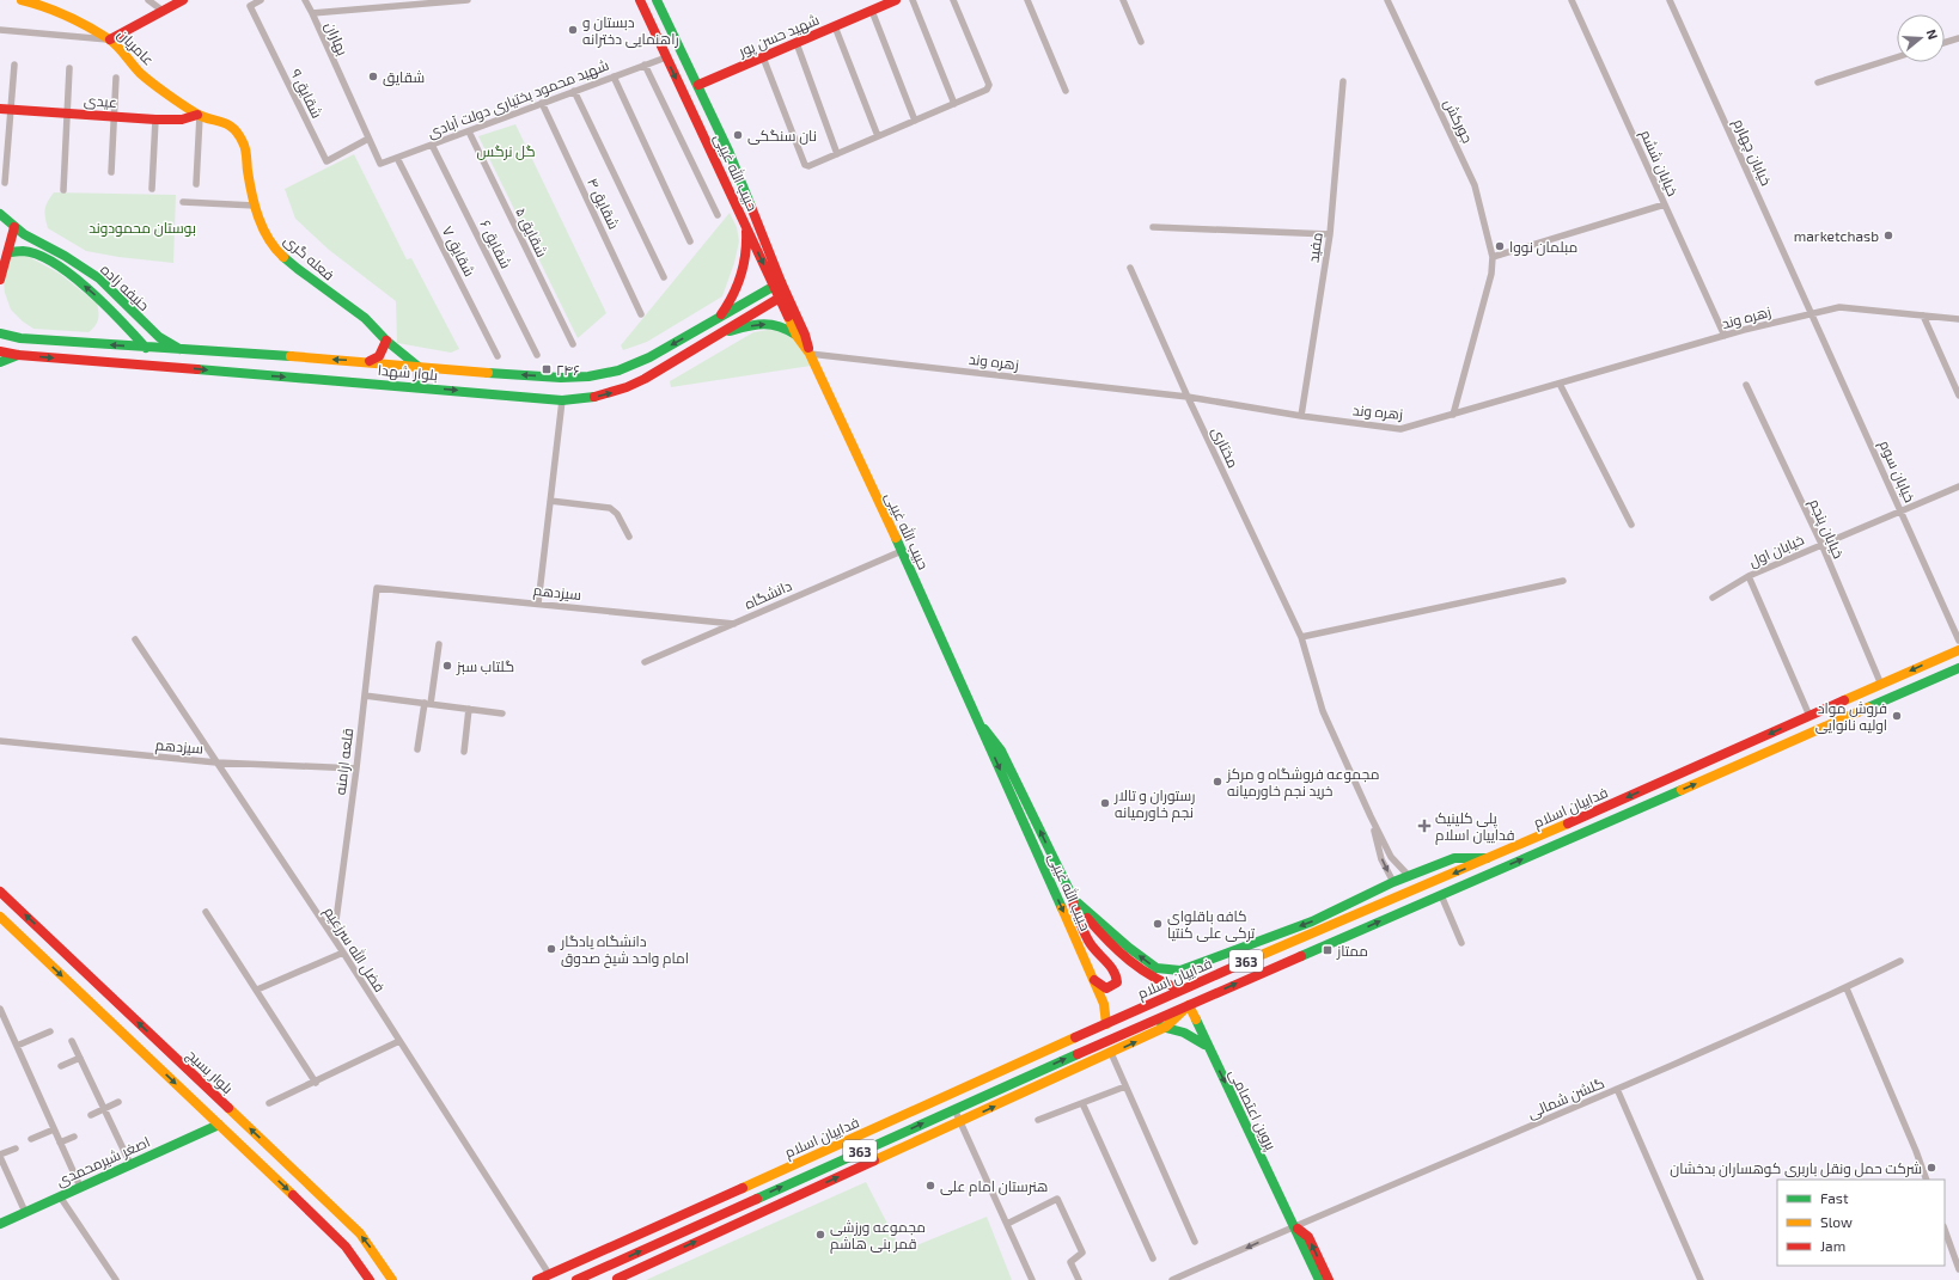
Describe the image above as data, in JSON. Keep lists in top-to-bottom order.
{
  "streets": {
    "main road": [
      "شهید حسن پور",
      "عامریان",
      "عیدی",
      "حبیب الله غیبی",
      "فعله گری",
      "حنیفه زاده",
      "بلوار شهدا",
      "فداییان اسلام",
      "363",
      "بلوار بسیج",
      "پروین اعتصامی",
      "اصغر شیرمحمدی"
    ],
    "street": [
      "بهاران",
      "شقایق ۹",
      "شهید محمود بختیاری دولت آبادی",
      "جورکش",
      "خیابان چهارم",
      "خیابان ششم",
      "شقایق ۴",
      "شقایق ۵",
      "شقایق ۶",
      "مفید",
      "شقایق ۷",
      "زهره وند",
      "مختاری",
      "خیابان سوم",
      "خیابان پنجم",
      "خیابان اول",
      "سیزدهم",
      "دانشگاه",
      "قلعه ارامنه",
      "فضل الله سرزعیم",
      "گلشن شمالی"
    ]
  },
  "crossings": [
    ["شهید حسن پور", "حبیب الله غیبی"],
    ["بهاران", "شقایق ۹"],
    ["بهاران", "شهید محمود بختیاری دولت آبادی"],
    ["عامریان", "عیدی"],
    ["عامریان", "فعله گری"],
    ["شهید محمود بختیاری دولت آبادی", "حبیب الله غیبی"],
    ["شهید محمود بختیاری دولت آبادی", "شقایق ۴"],
    ["شهید محمود بختیاری دولت آبادی", "شقایق ۵"],
    ["شهید محمود بختیاری دولت آبادی", "شقایق ۶"],
    ["شهید محمود بختیاری دولت آبادی", "شقایق ۷"],
    ["عیدی", "فعله گری"],
    ["خیابان چهارم", "زهره وند"],
    ["خیابان چهارم", "خیابان سوم"],
    ["خیابان ششم", "زهره وند"],
    ["حبیب الله غیبی", "زهره وند"],
    ["حبیب الله غیبی", "بلوار شهدا"],
    ["حبیب الله غیبی", "دانشگاه"],
    ["حبیب الله غیبی", "فداییان اسلام"],
    ["حبیب الله غیبی", "پروین اعتصامی"],
    ["مفید", "زهره وند"],
    ["فعله گری", "بلوار شهدا"],
    ["حنیفه زاده", "بلوار شهدا"],
    ["زهره وند", "مختاری"],
    ["زهره وند", "خیابان سوم"],
    ["خیابان سوم", "خیابان اول"],
    ["خیابان پنجم", "خیابان اول"],
    ["خیابان پنجم", "فداییان اسلام"],
    ["سیزدهم", "دانشگاه"],
    ["سیزدهم", "قلعه ارامنه"],
    ["سیزدهم", "فضل الله سرزعیم"],
    ["قلعه ارامنه", "فضل الله سرزعیم"],
    ["فداییان اسلام", "فضل الله سرزعیم"],
    ["فداییان اسلام", "پروین اعتصامی"],
    ["گلشن شمالی", "پروین اعتصامی"]
  ],
  "parks": ["گل نرگس", "بوستان محمودوند"],
  "places": {
    "other": [
      "دبستان و راهنمایی دخترانه",
      "شقایق",
      "نان سنگکی",
      "marketchasb",
      "مبلمان نووا",
      "گلتاب سبز",
      "فروش مواد اولیه نانوایی",
      "مجموعه فروشگاه و مرکز خرید نجم خاورمیانه",
      "رستوران و تالار نجم خاورمیانه",
      "کافه باقلوای ترکی علی کنتیا",
      "دانشگاه یادگار امام واحد شیخ صدوق",
      "شرکت حمل ونقل باربری کوهساران بدخشان",
      "هنرستان امام علی",
      "مجموعه ورزشی قمر بنی هاشم"
    ],
    "transit": ["۲۴۶", "ممتاز"],
    "health": ["پلی کلینیک فداییان اسلام"]
  },
  "legend": ["Fast", "Slow", "Jam"],
  "north": "right"
}
